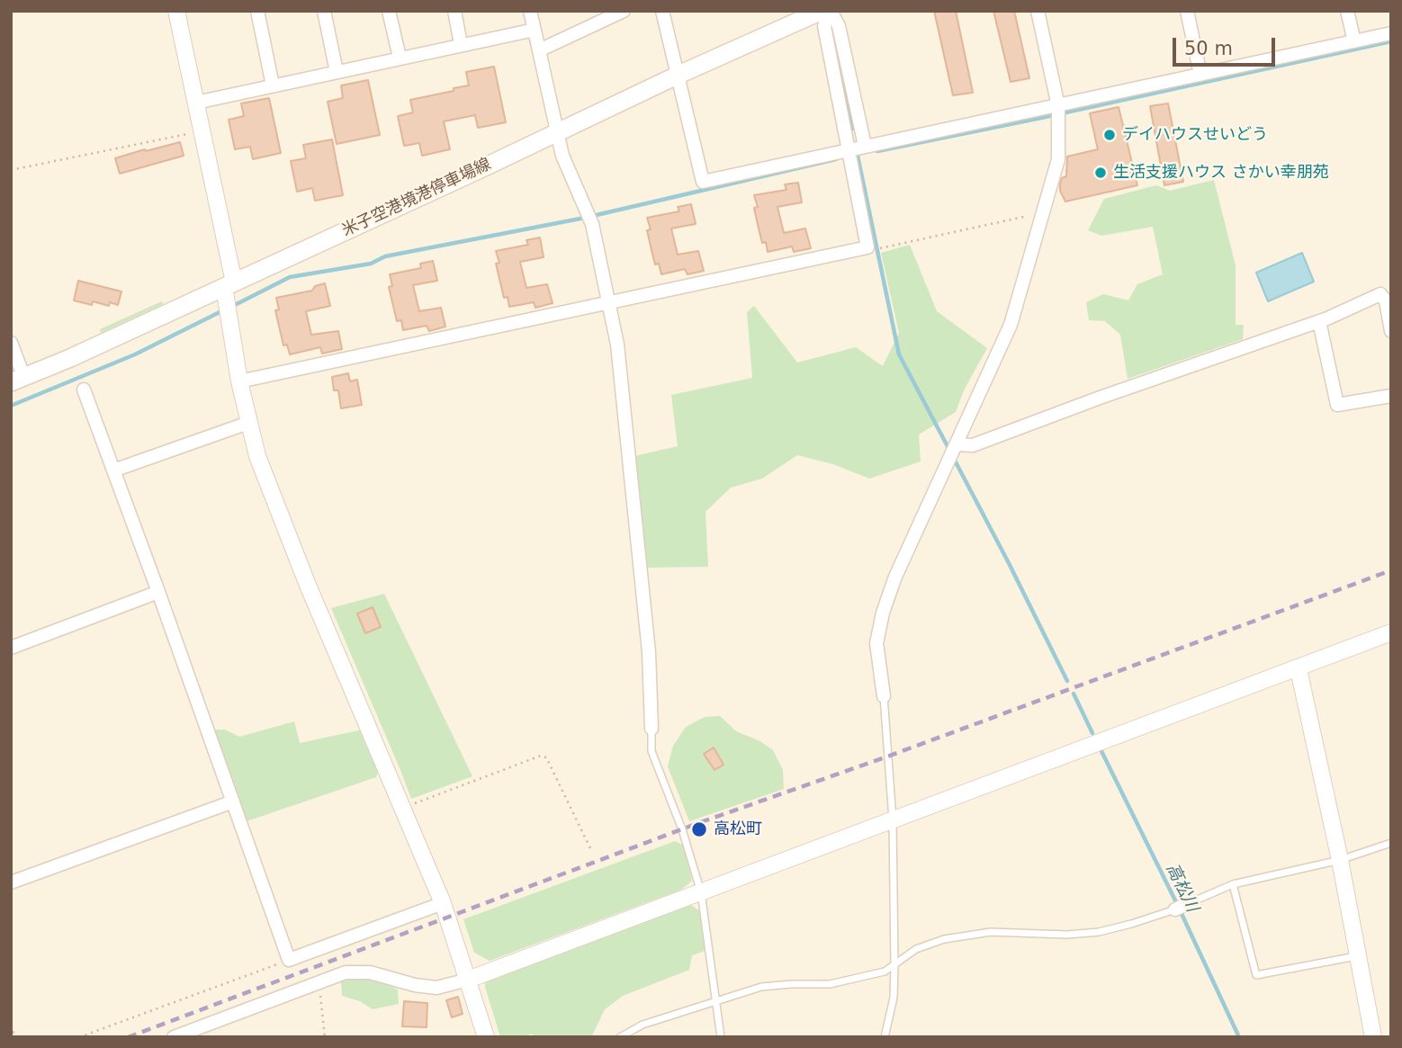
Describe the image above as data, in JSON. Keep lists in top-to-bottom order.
{
  "streets": {
    "main road": ["米子空港境港停車場線"]
  },
  "water": ["高松川"],
  "places": ["デイハウスせいどう", "生活支援ハウス さかい幸朋苑", "高松町"],
  "scale_bar": "50 m"
}
